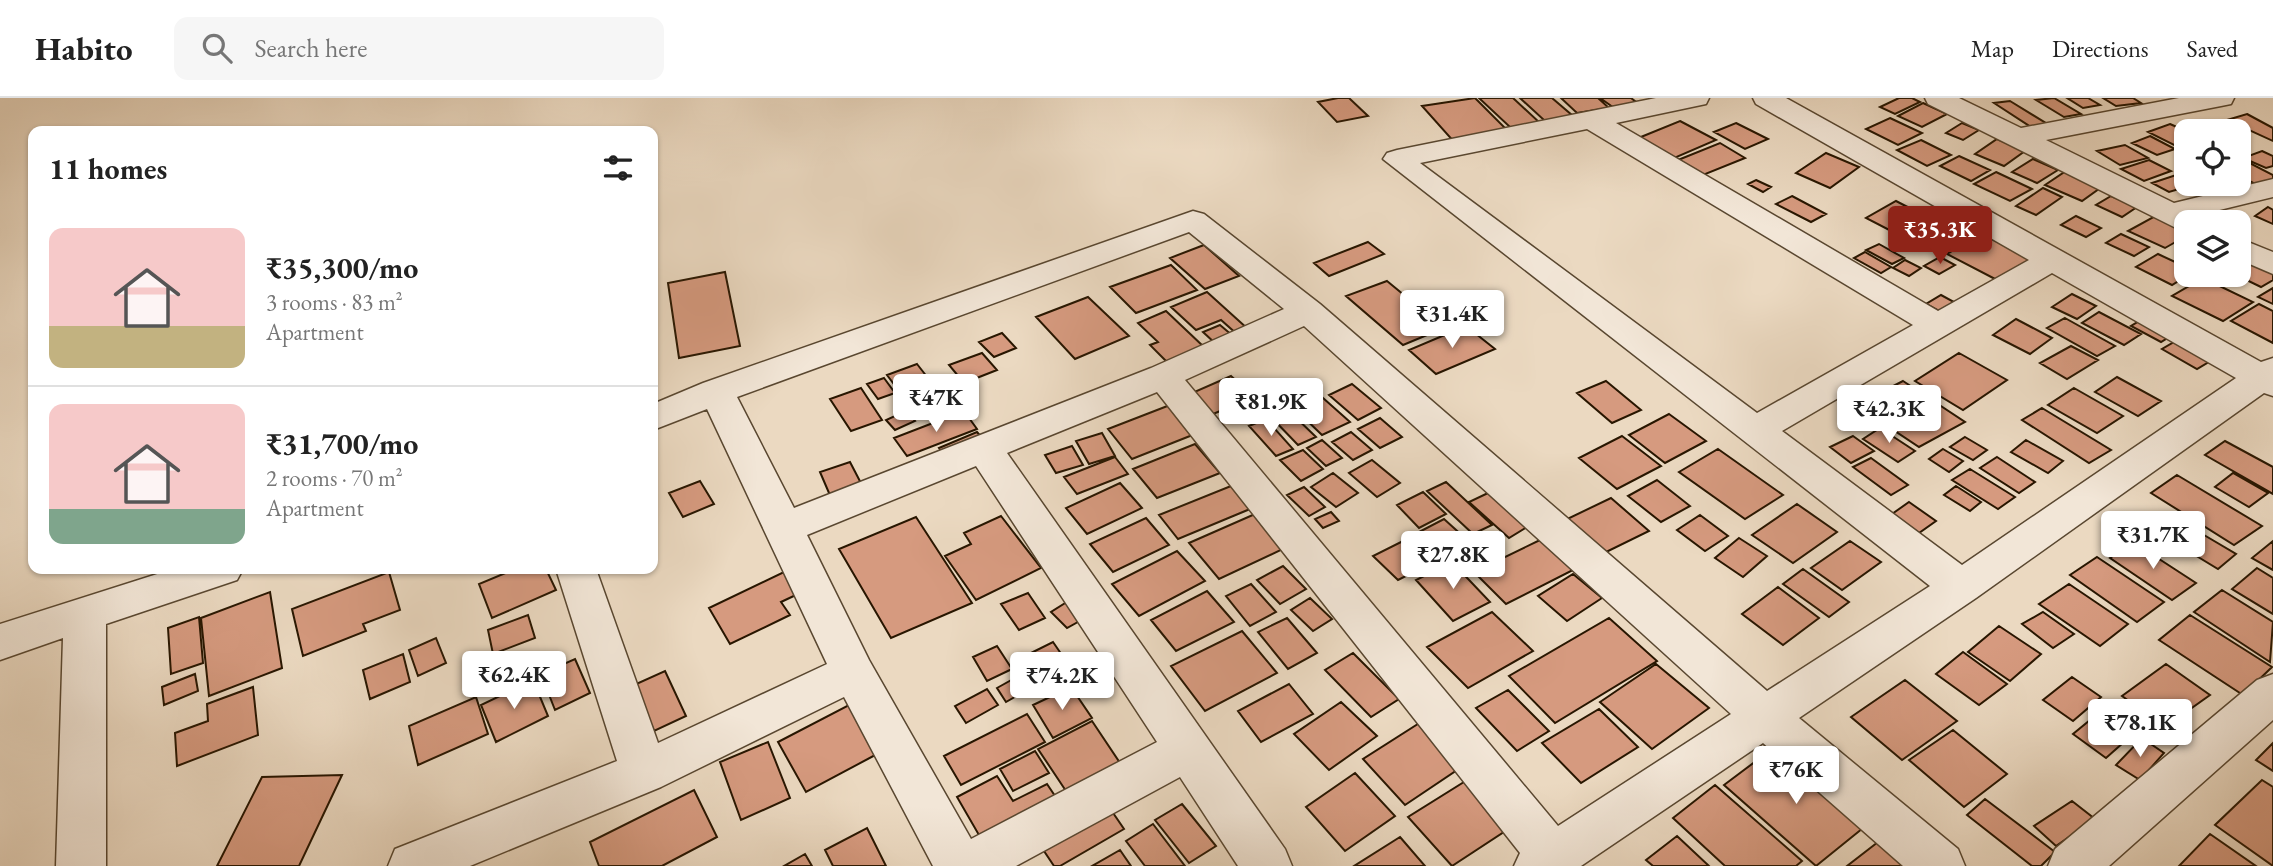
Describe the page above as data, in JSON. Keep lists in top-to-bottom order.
{
  "page": {
    "header": "Habito",
    "search": "Search here",
    "nav": ["Map", "Directions", "Saved"],
    "heading": "11 homes",
    "price": [
      "₹35.3K",
      "₹31.4K",
      "₹47K",
      "₹81.9K",
      "₹42.3K",
      "₹31.7K",
      "₹27.8K",
      "₹62.4K",
      "₹74.2K",
      "₹78.1K",
      "₹76K"
    ],
    "list": [
      {
        "name": "₹35,300/mo",
        "note": "3 rooms · 83 m² · Apartment"
      },
      {
        "name": "₹31,700/mo",
        "note": "2 rooms · 70 m² · Apartment"
      }
    ]
  }
}
